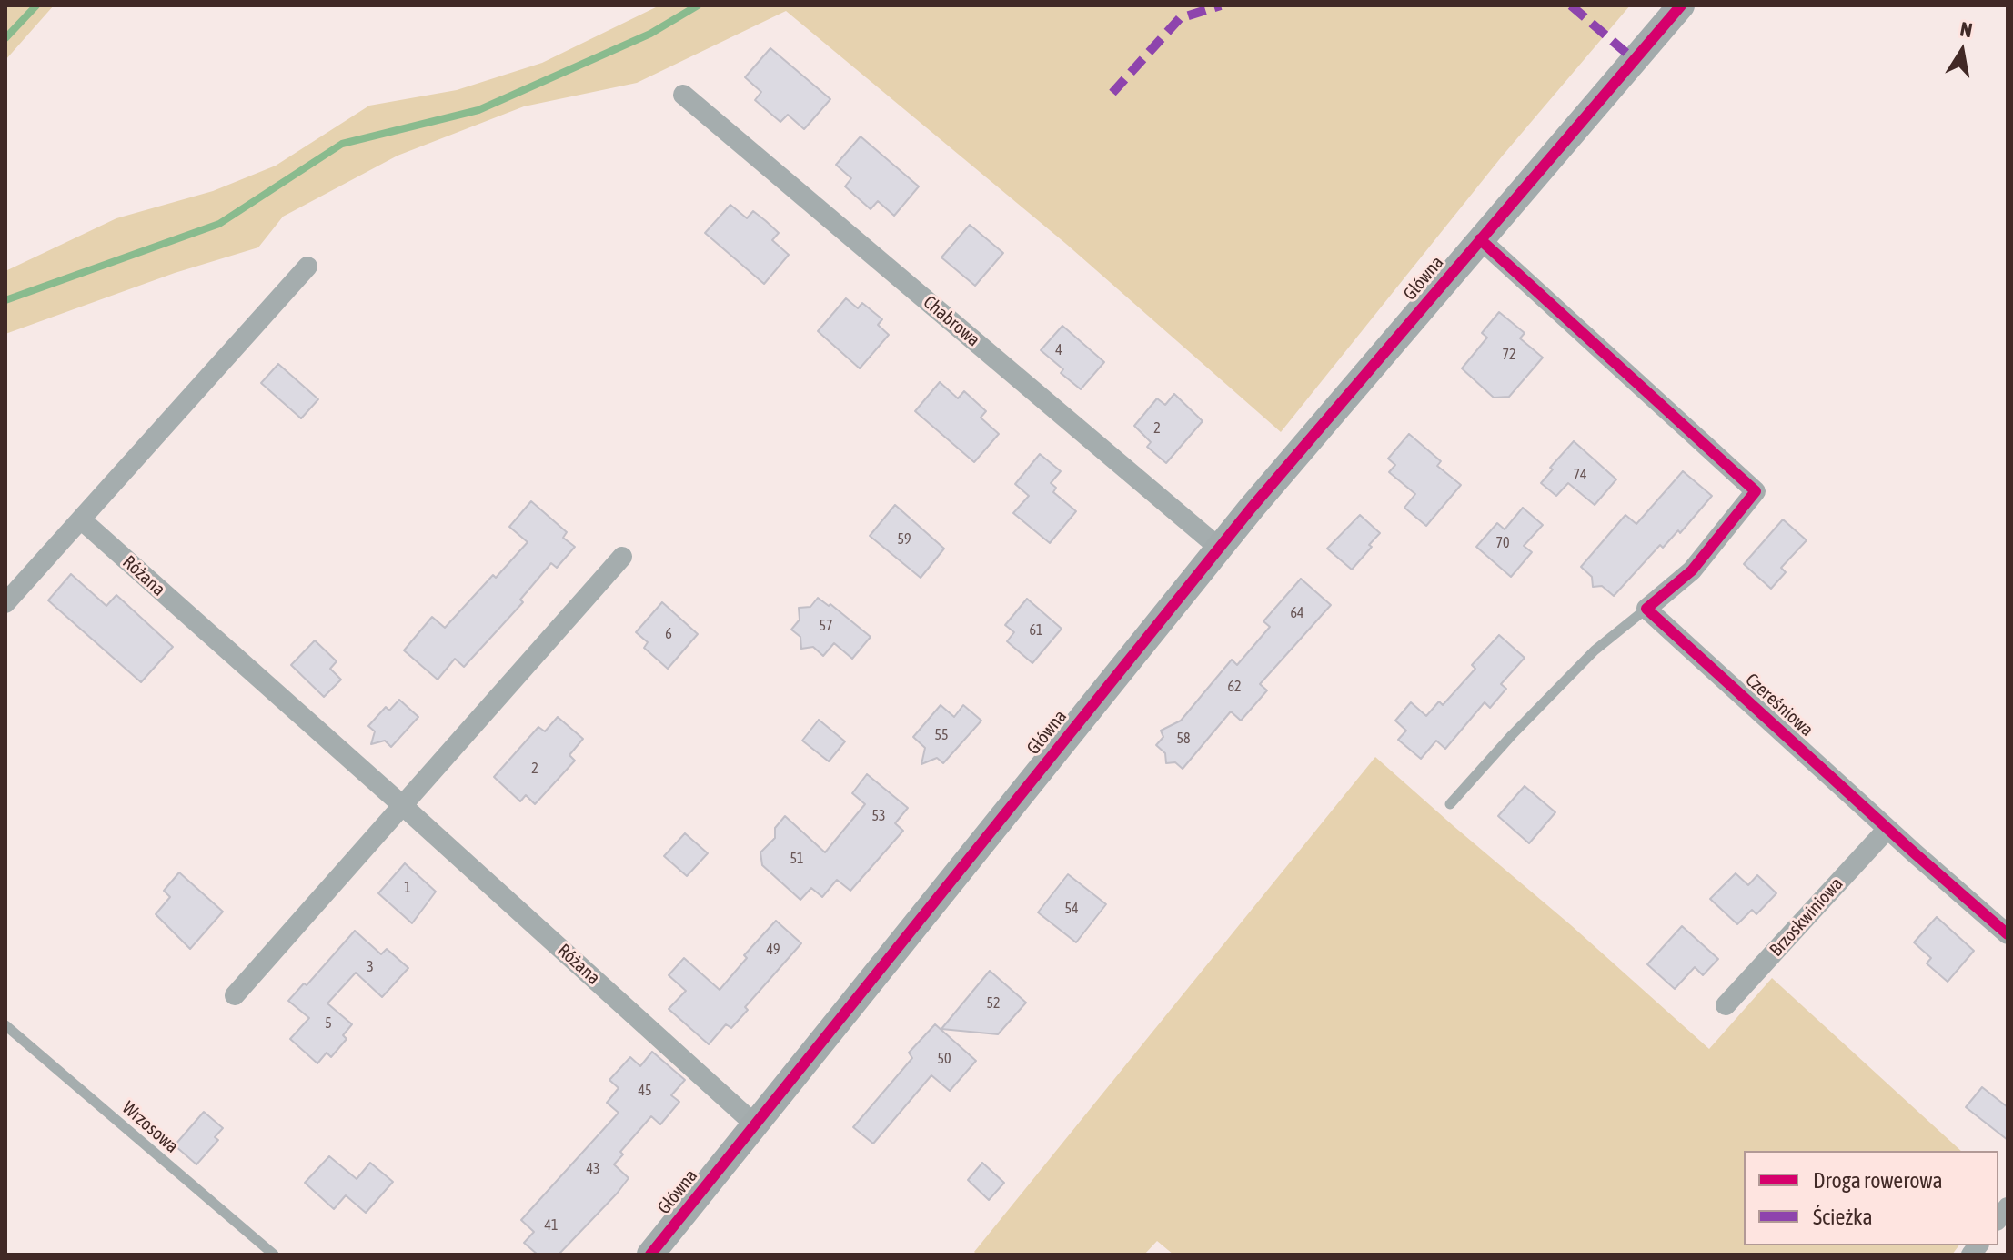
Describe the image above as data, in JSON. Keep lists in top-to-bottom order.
{
  "streets": {
    "street": [
      "Główna",
      "Chabrowa",
      "Różana",
      "Czereśniowa",
      "Brzoskwiniowa"
    ],
    "lane": ["Wrzosowa"]
  },
  "crossings": [
    ["Główna", "Chabrowa"],
    ["Główna", "Różana"],
    ["Czereśniowa", "Brzoskwiniowa"]
  ],
  "house_numbers": [
    "4",
    "72",
    "2",
    "74",
    "59",
    "70",
    "64",
    "57",
    "61",
    "6",
    "62",
    "55",
    "58",
    "2",
    "53",
    "51",
    "1",
    "54",
    "49",
    "3",
    "52",
    "5",
    "50",
    "45",
    "43",
    "41"
  ],
  "legend": ["Droga rowerowa", "Ścieżka"],
  "north": "top"
}
